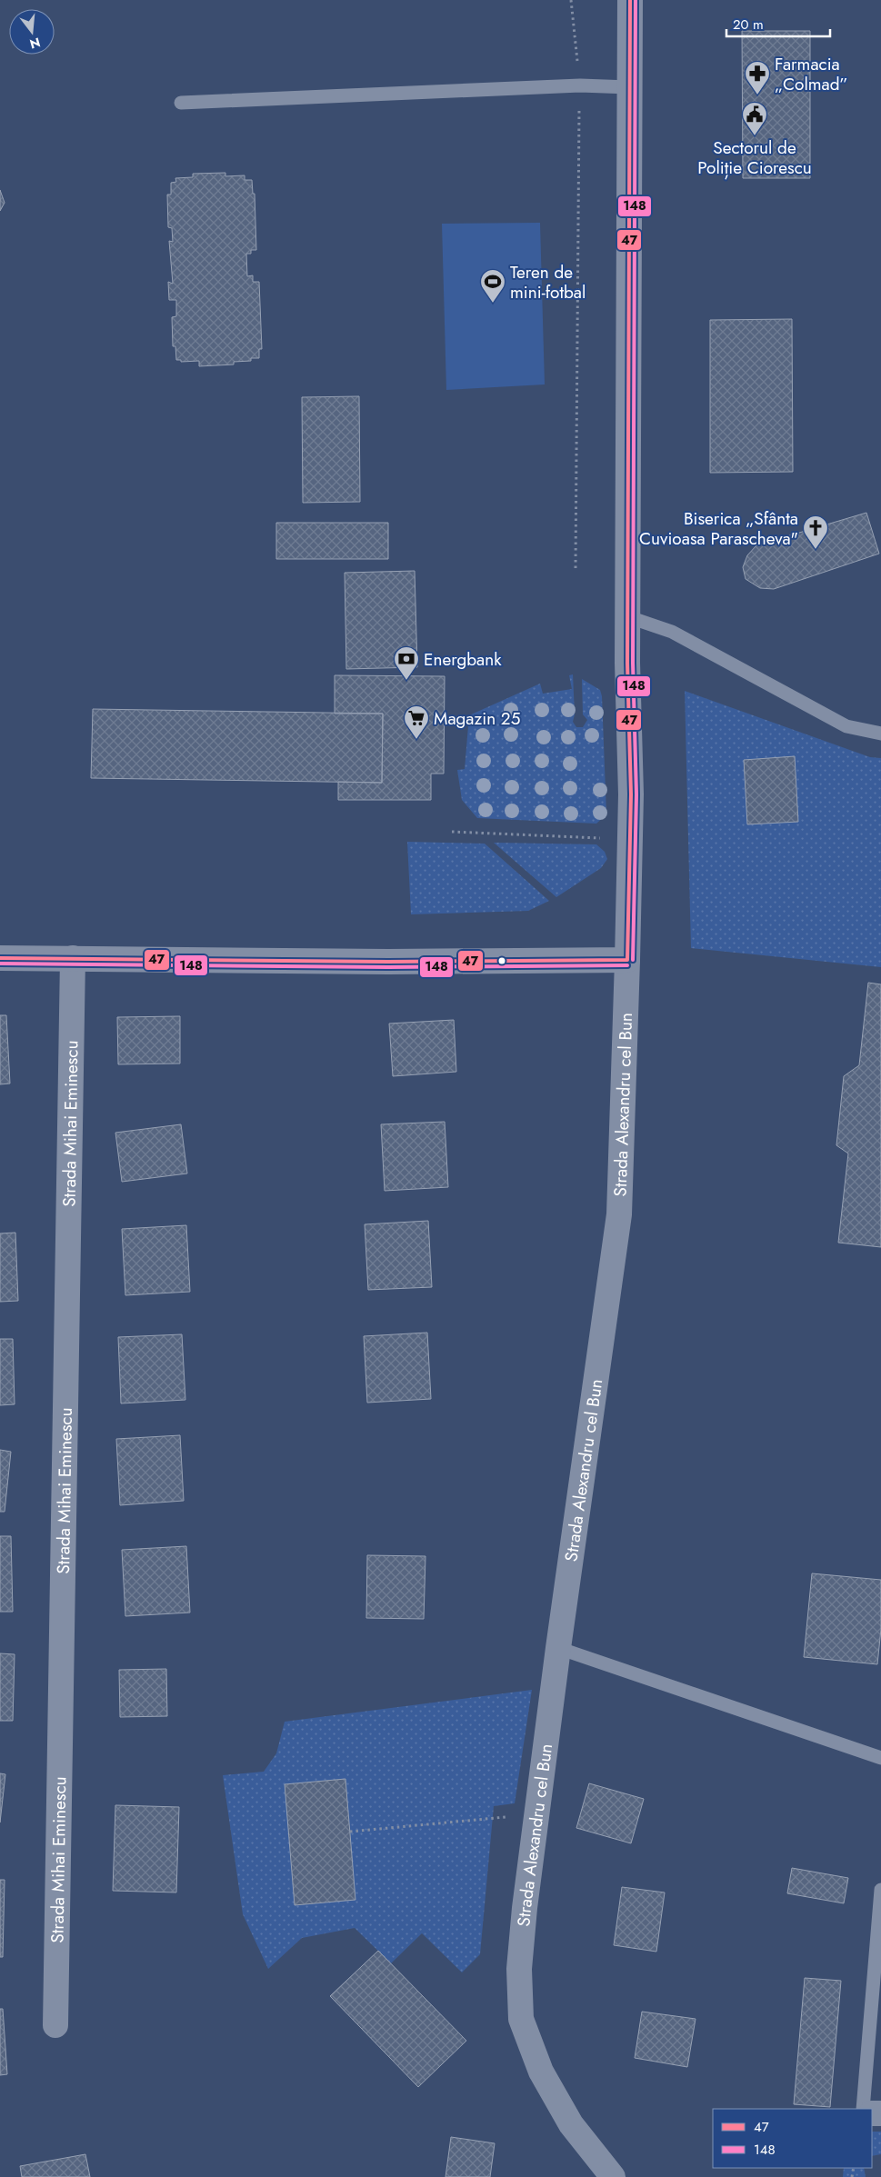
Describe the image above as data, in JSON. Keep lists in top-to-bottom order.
{
  "streets": {
    "street": ["Strada Alexandru cel Bun", "Strada Mihai Eminescu"]
  },
  "places": {
    "pharmacy": ["Farmacia „Colmad”"],
    "public building": ["Sectorul de Poliție Ciorescu"],
    "sports": ["Teren de mini-fotbal"],
    "church": ["Biserica „Sfânta Cuvioasa Parascheva\""],
    "bank": ["Energbank"],
    "supermarket": ["Magazin 25"]
  },
  "lines": ["transit line 47", "transit line 148"],
  "legend": ["47", "148"],
  "scale_bar": "20 m",
  "north": "bottom"
}
